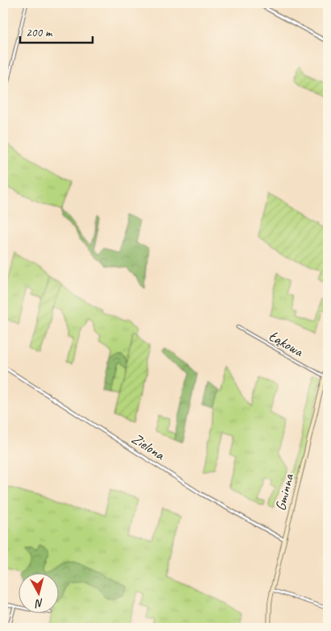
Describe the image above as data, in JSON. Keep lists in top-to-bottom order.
{
  "streets": {
    "main road": ["Gminna"],
    "street": ["Łąkowa", "Zielona"]
  },
  "crossings": [
    ["Łąkowa", "Gminna"],
    ["Zielona", "Gminna"]
  ],
  "scale_bar": "200 m",
  "north": "bottom"
}
